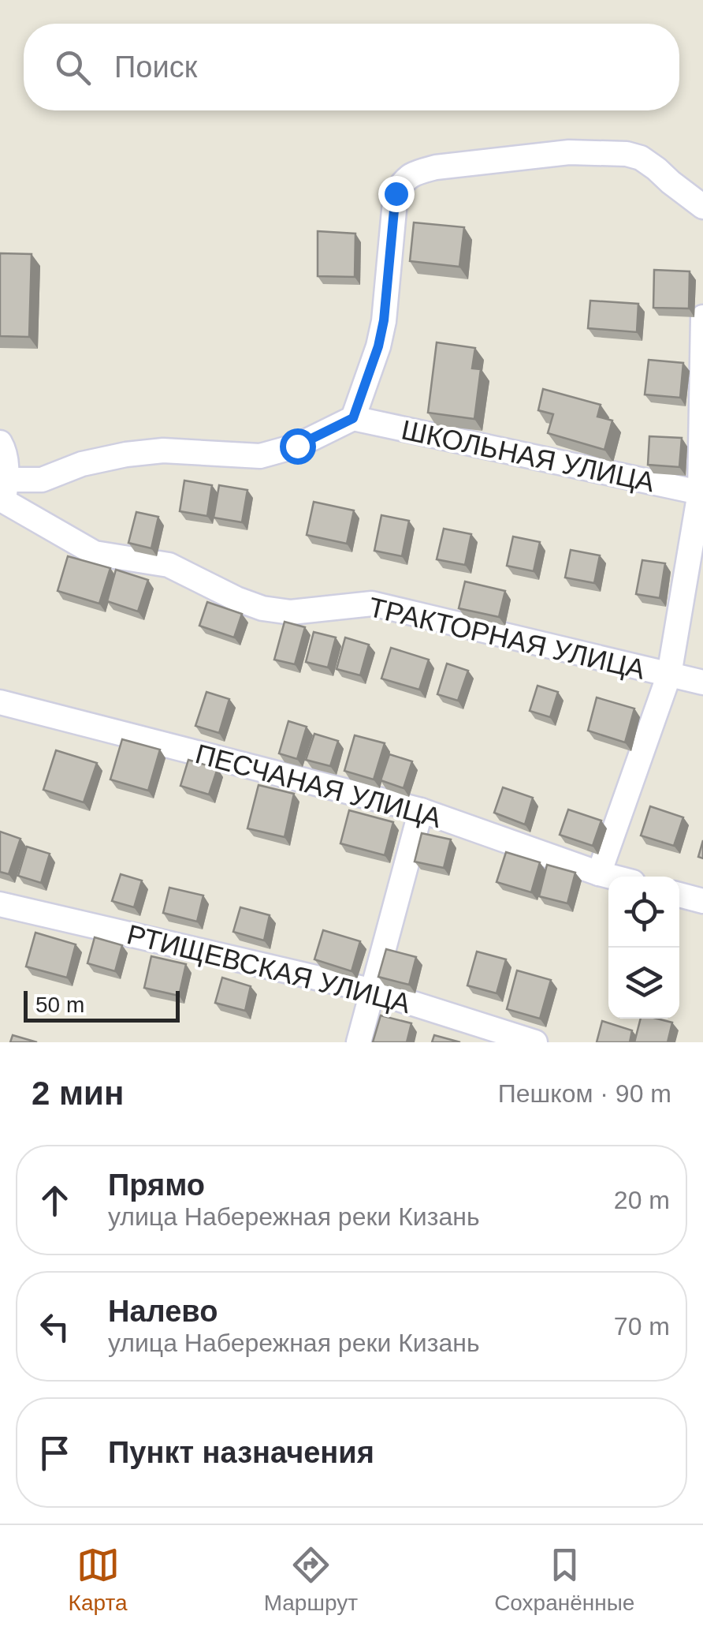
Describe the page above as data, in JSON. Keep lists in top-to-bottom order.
{
  "streets": {
    "street": [
      "ШКОЛЬНАЯ УЛИЦА",
      "ТРАКТОРНАЯ УЛИЦА",
      "ПЕСЧАНАЯ УЛИЦА",
      "РТИЩЕВСКАЯ УЛИЦА"
    ]
  },
  "scale_bar": "50 m",
  "page": {
    "search": "Поиск",
    "scale": "50 m",
    "heading": ["2 мин", "Пешком · 90 m"],
    "list": [
      ["Прямо", "улица Набережная реки Кизань", "20 m"],
      ["Налево", "улица Набережная реки Кизань", "70 m"],
      "Пункт назначения"
    ],
    "nav": ["Карта", "Маршрут", "Сохранённые"]
  }
}
